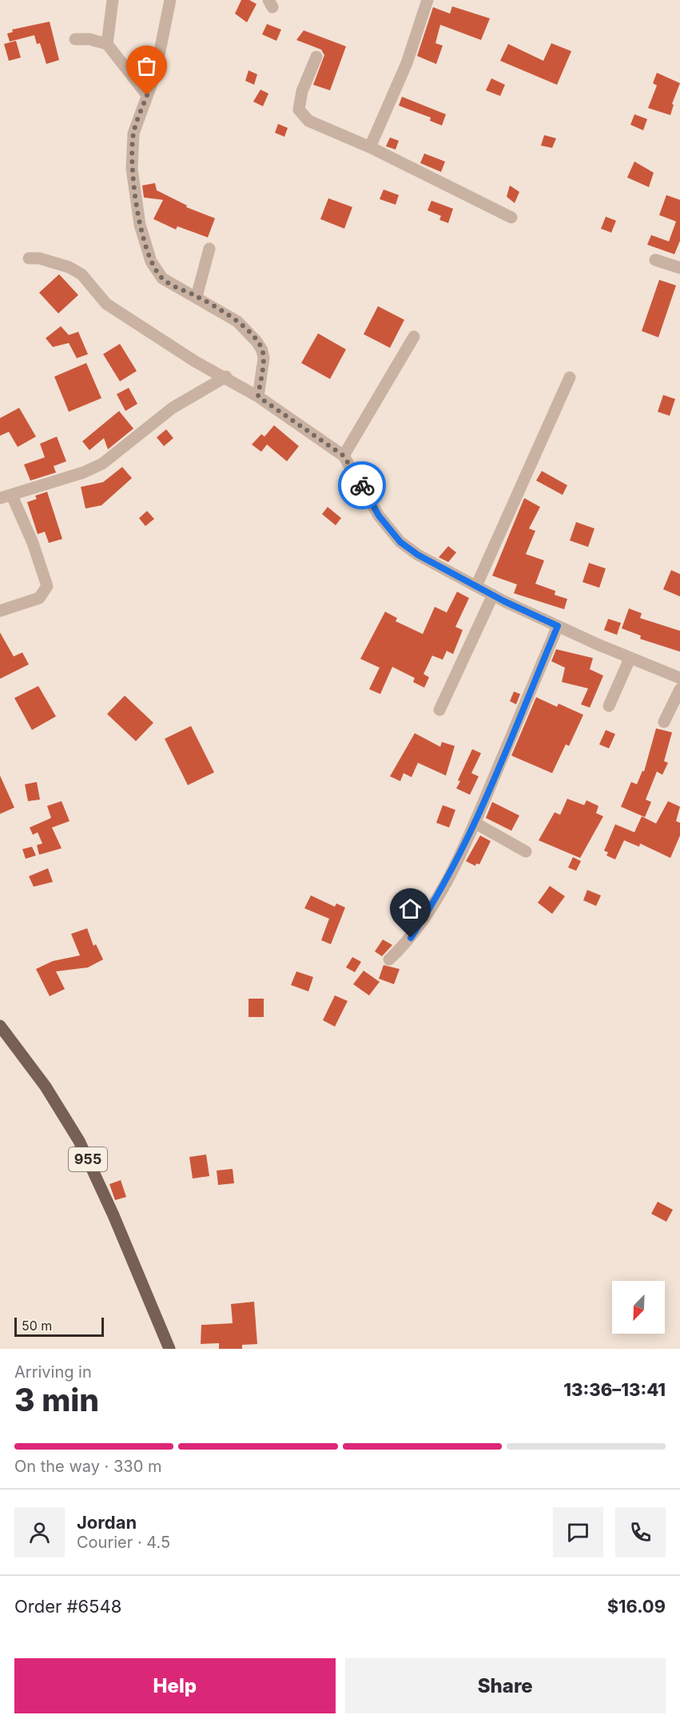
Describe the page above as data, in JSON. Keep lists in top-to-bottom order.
{
  "streets": {
    "main road": ["955"]
  },
  "scale_bar": "50 m",
  "north": "bottom left",
  "page": {
    "scale": "50 m",
    "heading": ["3 min", "Arriving in", "13:36–13:41"],
    "panel": [
      "Jordan",
      "Courier · 4.5",
      "Order #6548",
      "$16.09"
    ],
    "bar": "On the way · 330 m",
    "buttons": ["Help", "Share"]
  }
}
